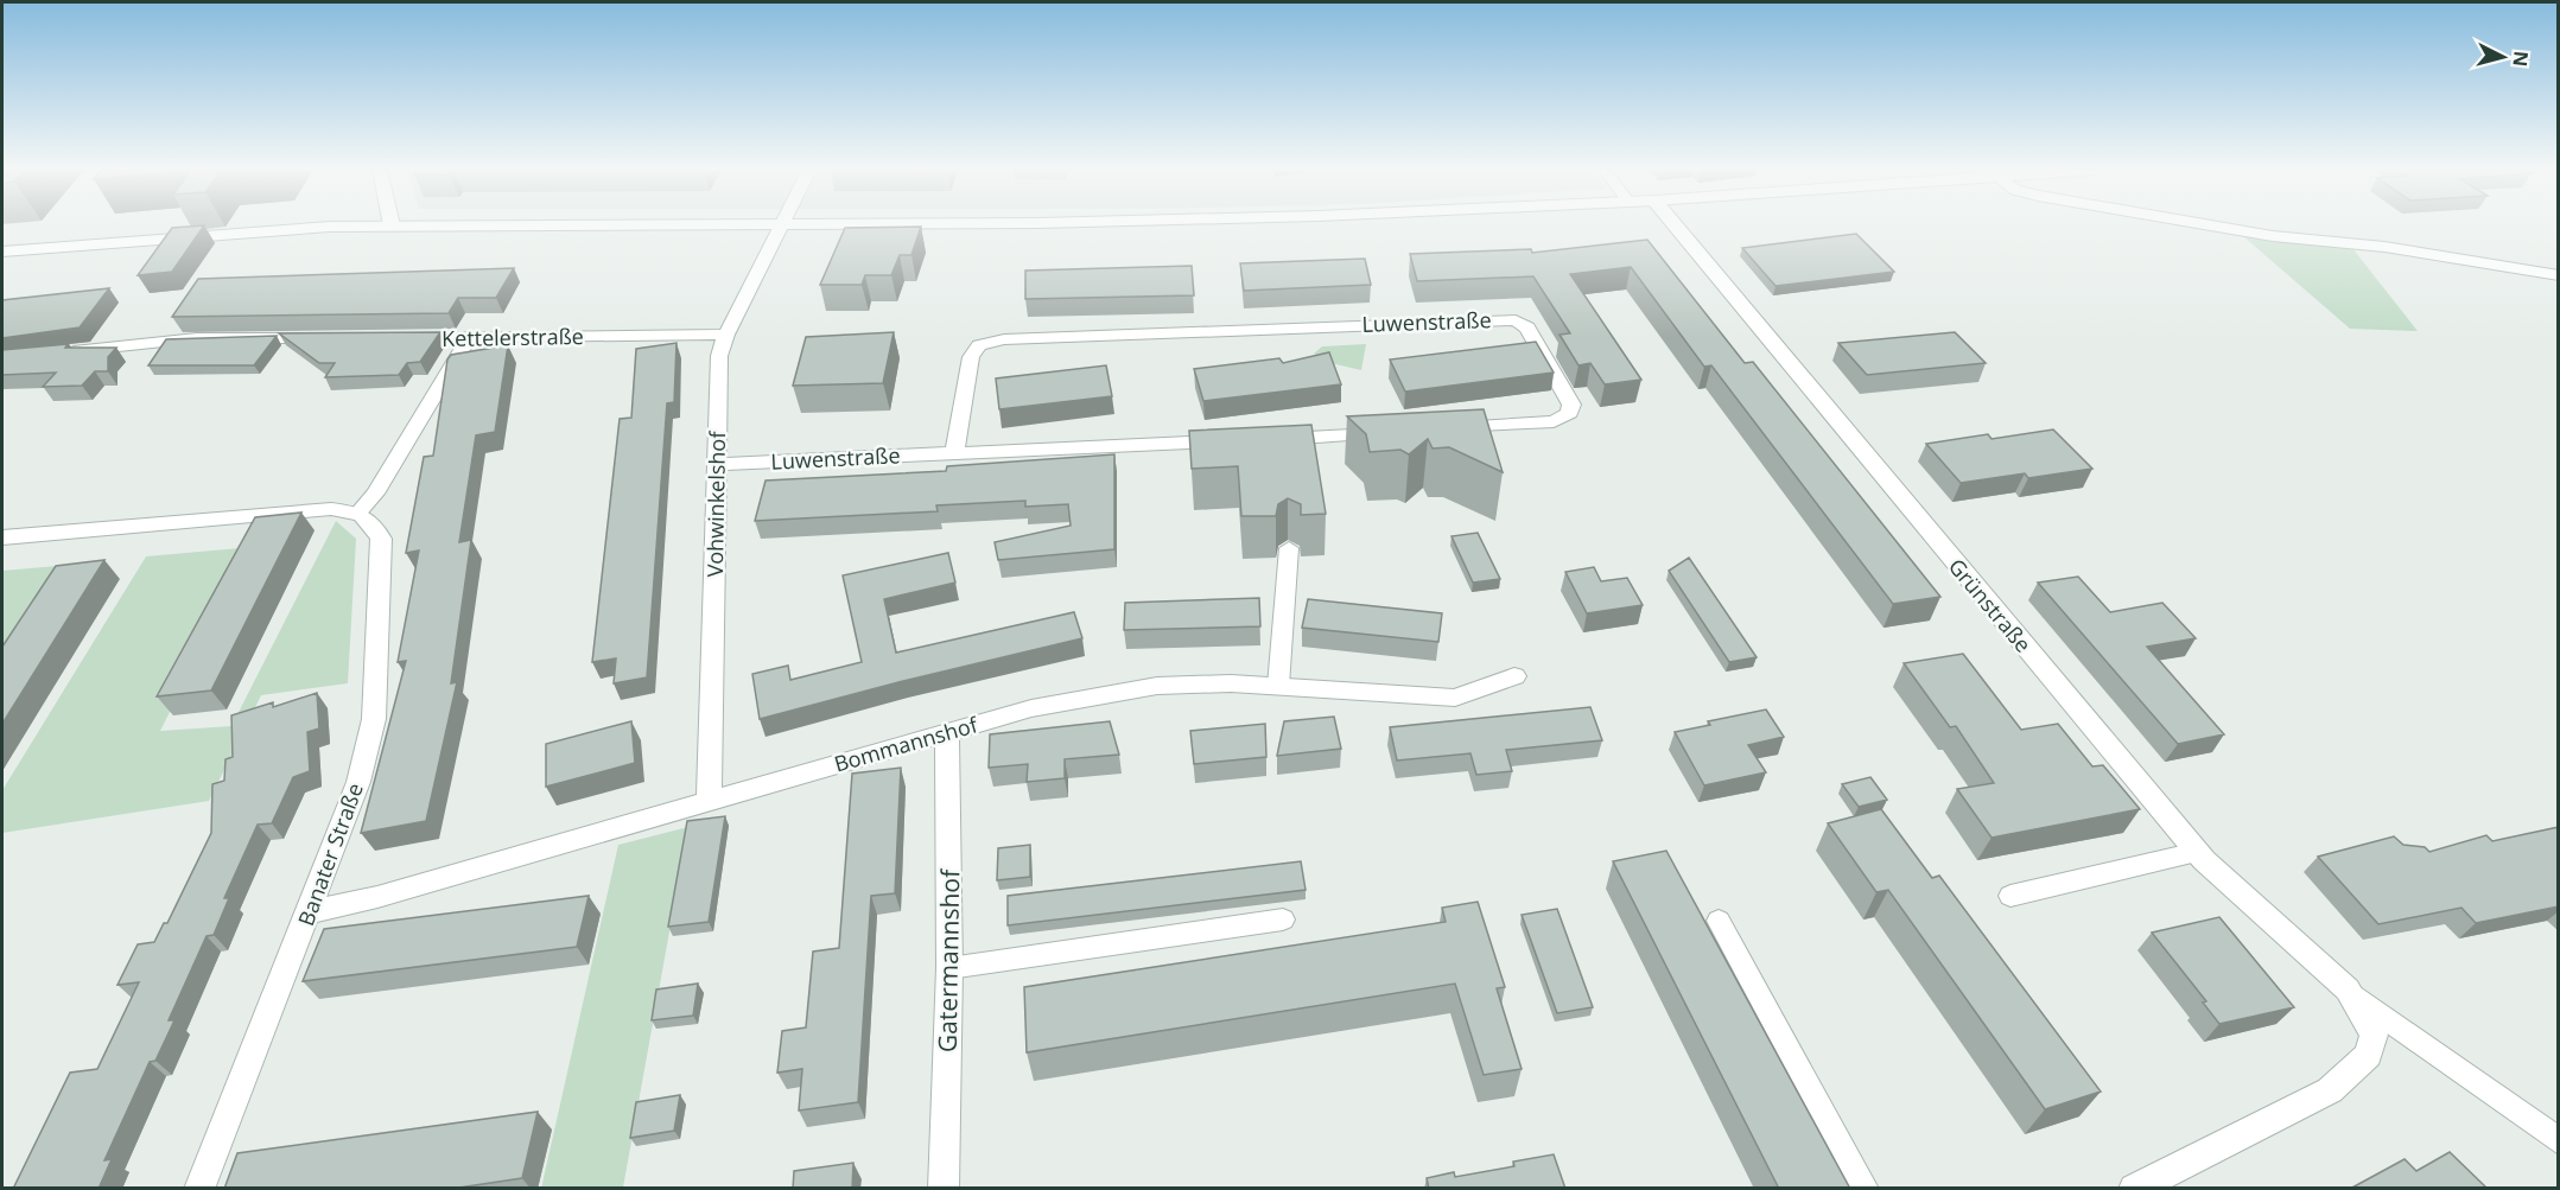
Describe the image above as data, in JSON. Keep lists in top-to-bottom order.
{
  "streets": {
    "street": [
      "Luwenstraße",
      "Kettelerstraße",
      "Vohwinkelshof",
      "Grünstraße",
      "Bommannshof",
      "Banater Straße",
      "Gatermannshof"
    ]
  },
  "crossings": [
    ["Luwenstraße", "Vohwinkelshof"],
    ["Kettelerstraße", "Vohwinkelshof"],
    ["Vohwinkelshof", "Bommannshof"],
    ["Bommannshof", "Banater Straße"],
    ["Bommannshof", "Gatermannshof"]
  ],
  "north": "right"
}
